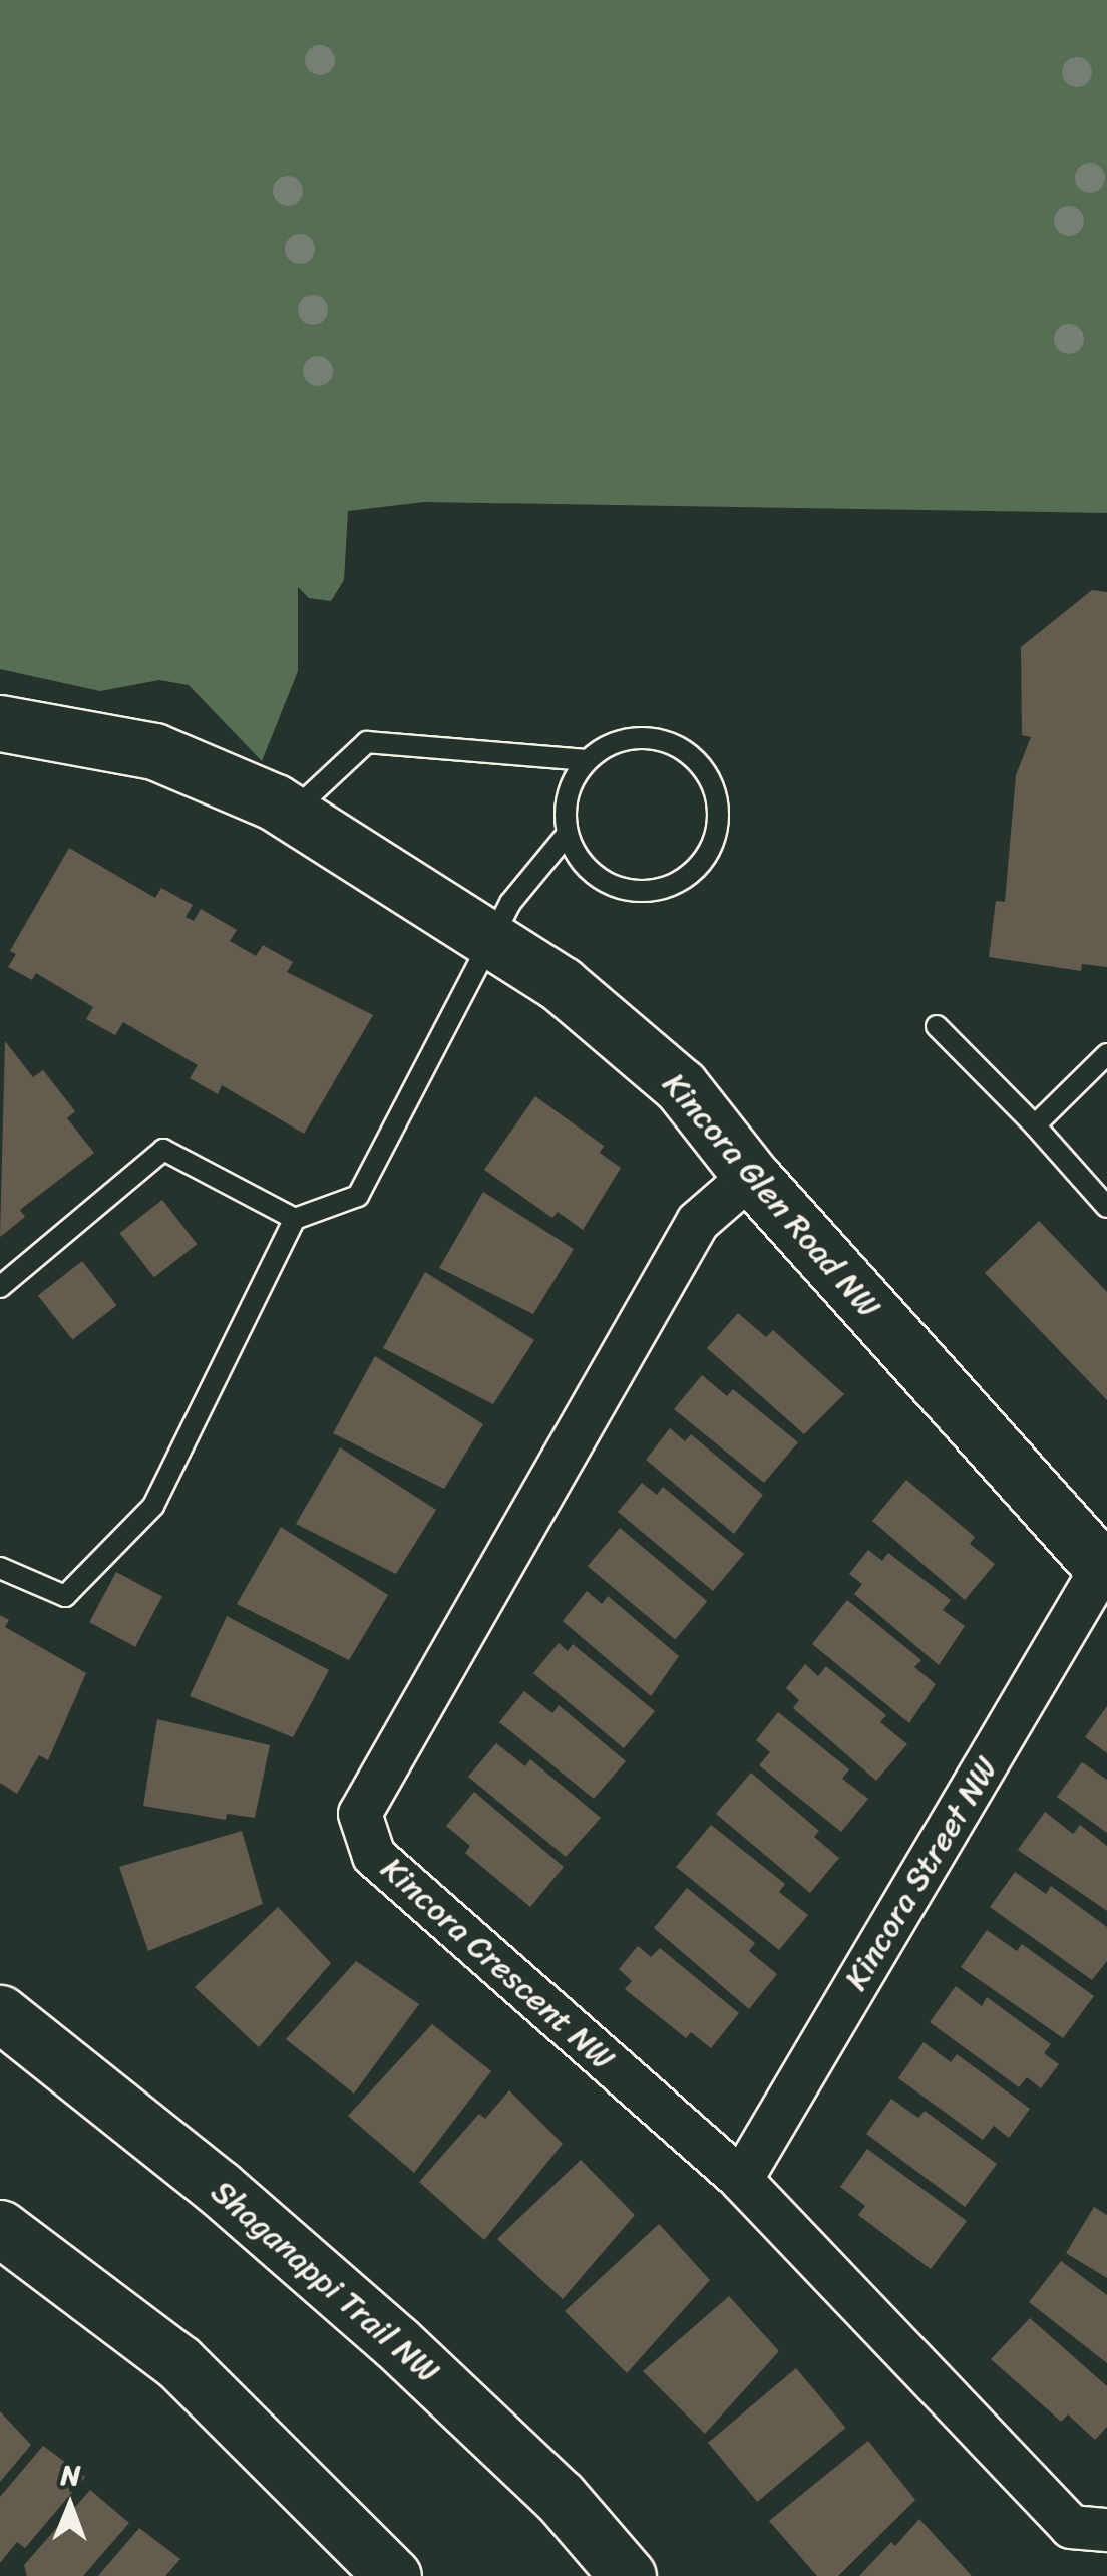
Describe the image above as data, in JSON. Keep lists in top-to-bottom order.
{
  "streets": {
    "street": [
      "Kincora Glen Road NW",
      "Kincora Street NW",
      "Kincora Crescent NW",
      "Shaganappi Trail NW"
    ]
  },
  "crossings": [
    ["Kincora Glen Road NW", "Kincora Street NW"],
    ["Kincora Glen Road NW", "Kincora Crescent NW"],
    ["Kincora Street NW", "Kincora Crescent NW"]
  ],
  "north": "top"
}
